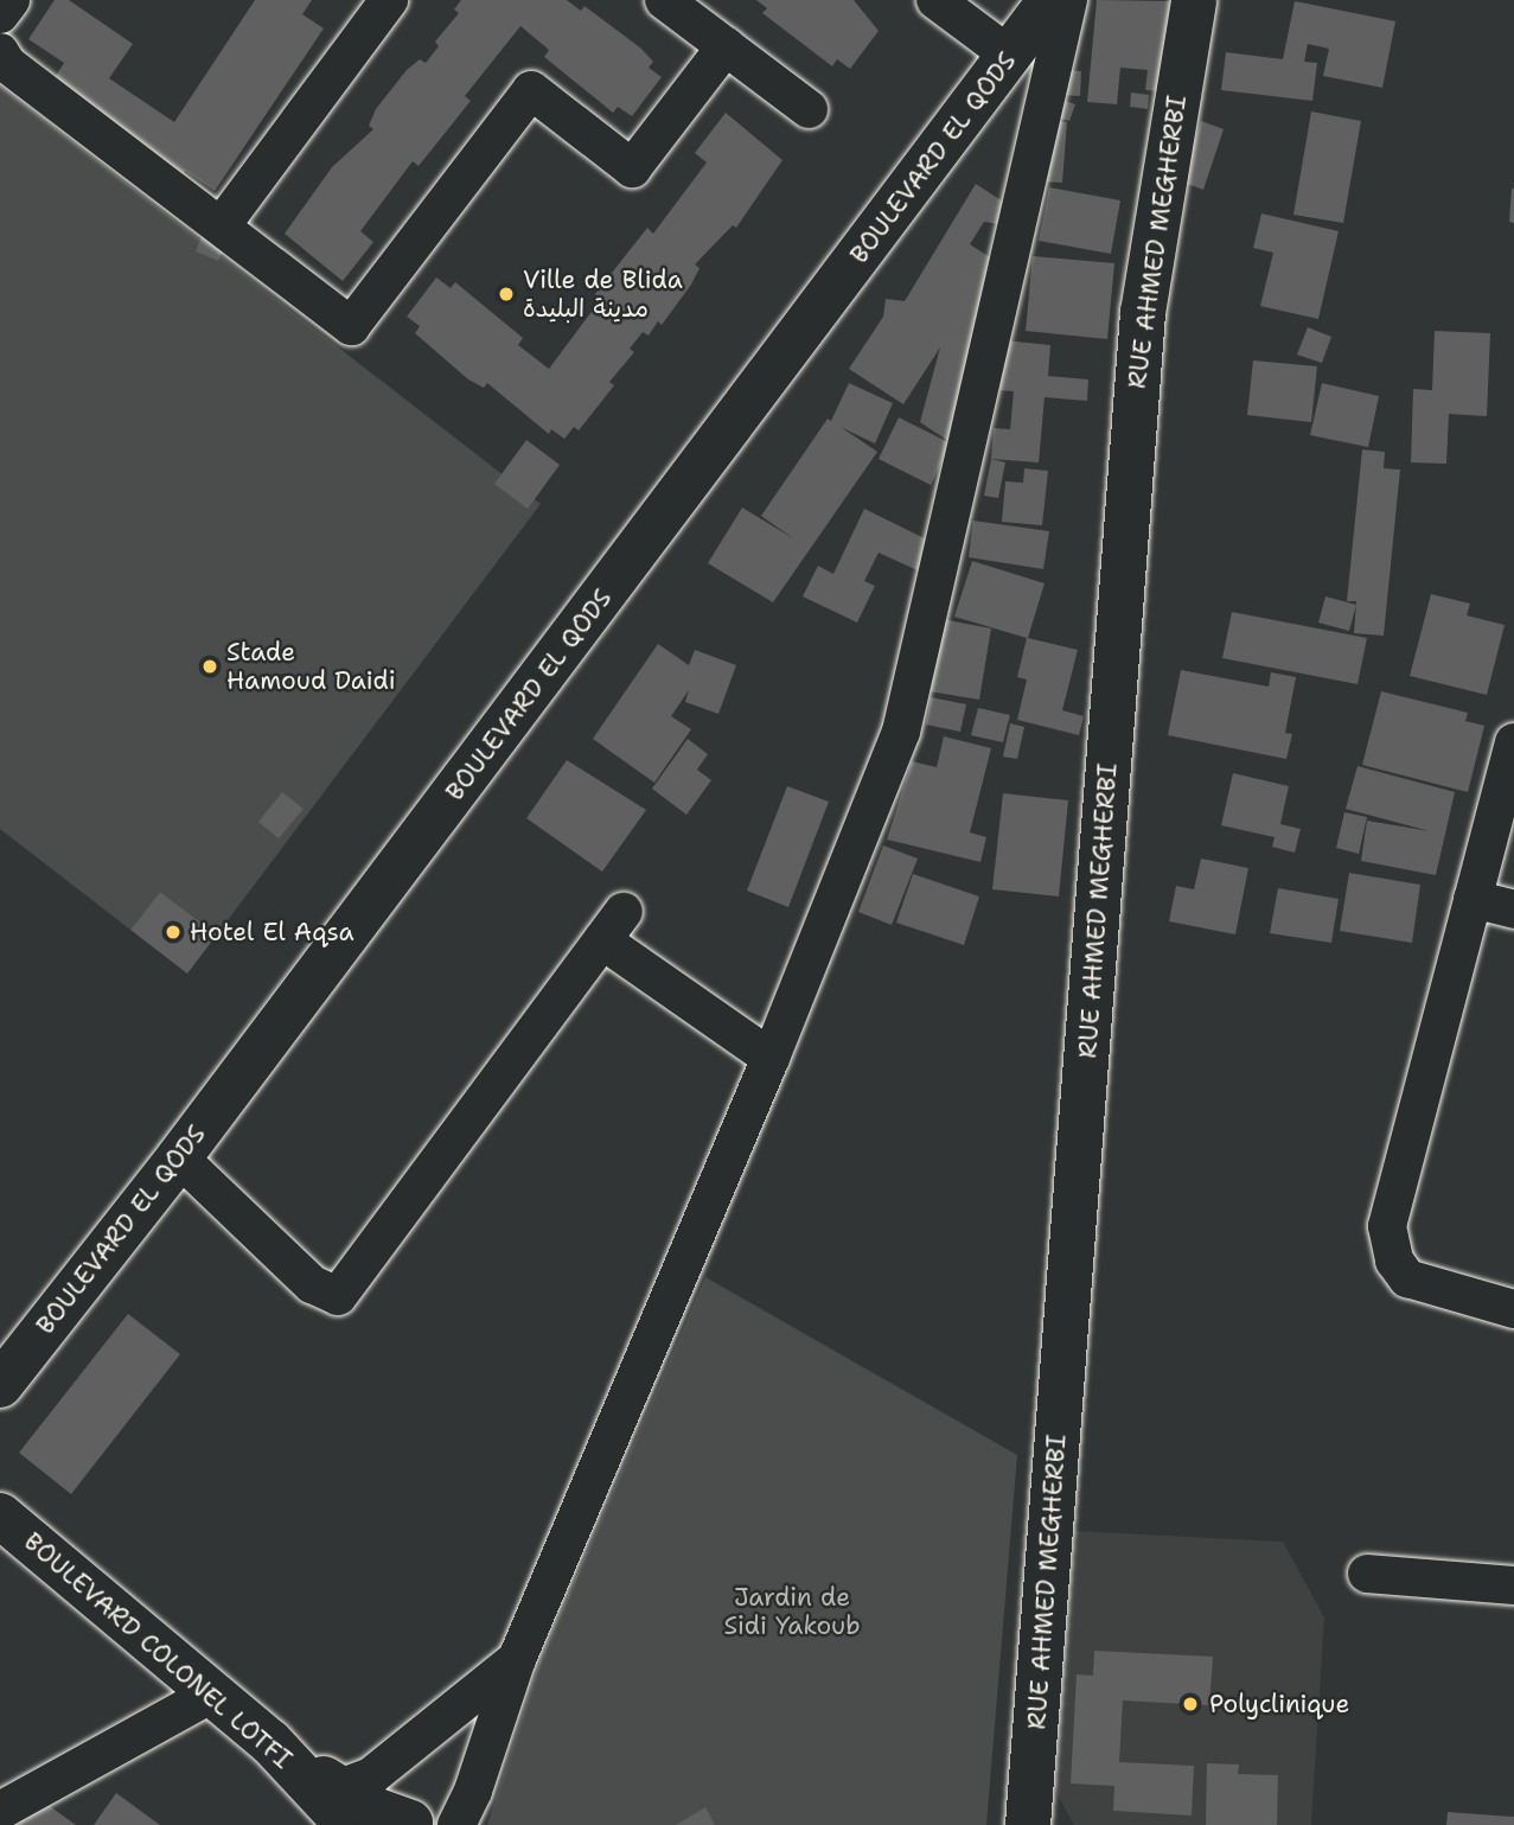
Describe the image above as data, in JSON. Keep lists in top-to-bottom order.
{
  "streets": {
    "main road": ["BOULEVARD EL QODS", "RUE AHMED MEGHERBI", "BOULEVARD COLONEL LOTFI"]
  },
  "parks": ["Jardin de Sidi Yakoub"],
  "places": [
    "Ville de Blida مدينة البليدة",
    "Stade Hamoud Daidi",
    "Hotel El Aqsa",
    "Polyclinique"
  ]
}
